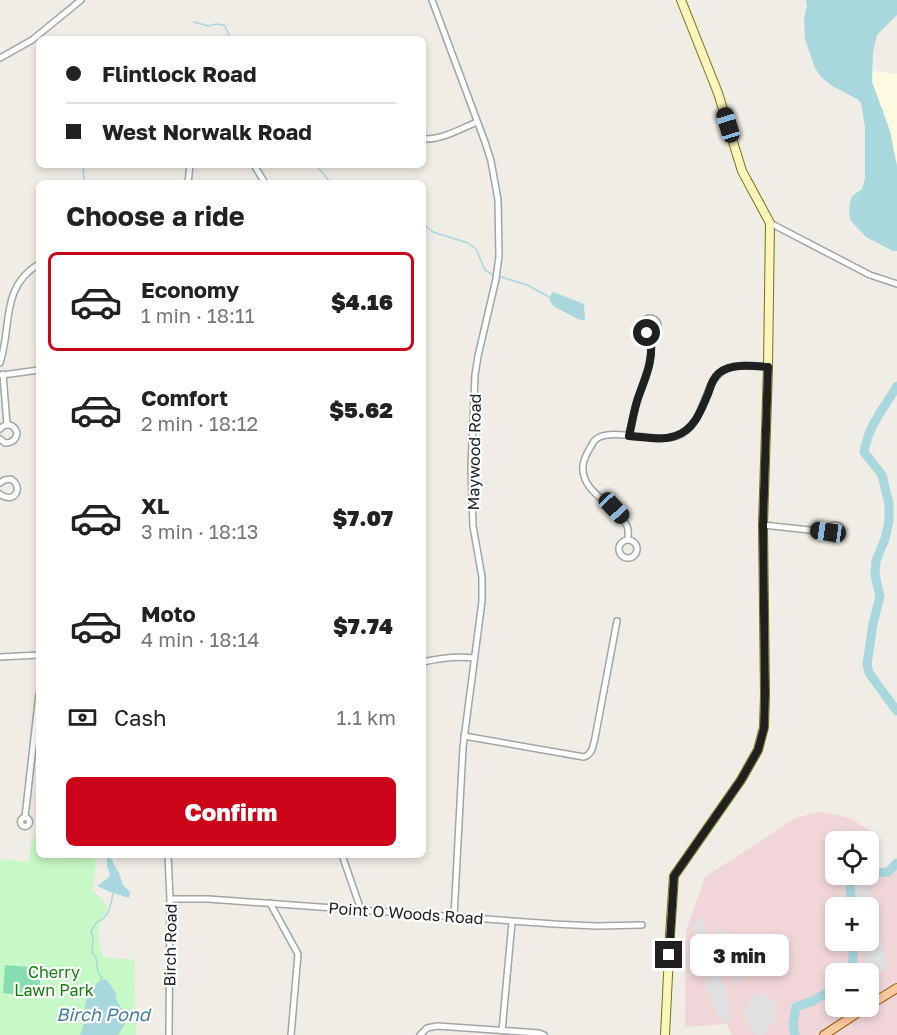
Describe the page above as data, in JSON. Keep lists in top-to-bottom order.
{
  "streets": {
    "street": ["Maywood Road", "Point O Woods Road", "Birch Road"]
  },
  "crossings": [
    ["Maywood Road", "Point O Woods Road"],
    ["Point O Woods Road", "Birch Road"]
  ],
  "water": ["Birch Pond"],
  "parks": ["Cherry Lawn Park"],
  "page": {
    "banner": ["Flintlock Road", "West Norwalk Road"],
    "heading": "Choose a ride",
    "list": [
      {
        "name": "Economy",
        "note": "1 min · 18:11",
        "value": "$4.16"
      },
      {
        "name": "Comfort",
        "note": "2 min · 18:12",
        "value": "$5.62"
      },
      {
        "name": "XL",
        "note": "3 min · 18:13",
        "value": "$7.07"
      },
      {
        "name": "Moto",
        "note": "4 min · 18:14",
        "value": "$7.74"
      }
    ],
    "pay": ["Cash", "1.1 km"],
    "buttons": "Confirm",
    "map_buttons": ["+", "−"],
    "bubble": "3 min"
  }
}
